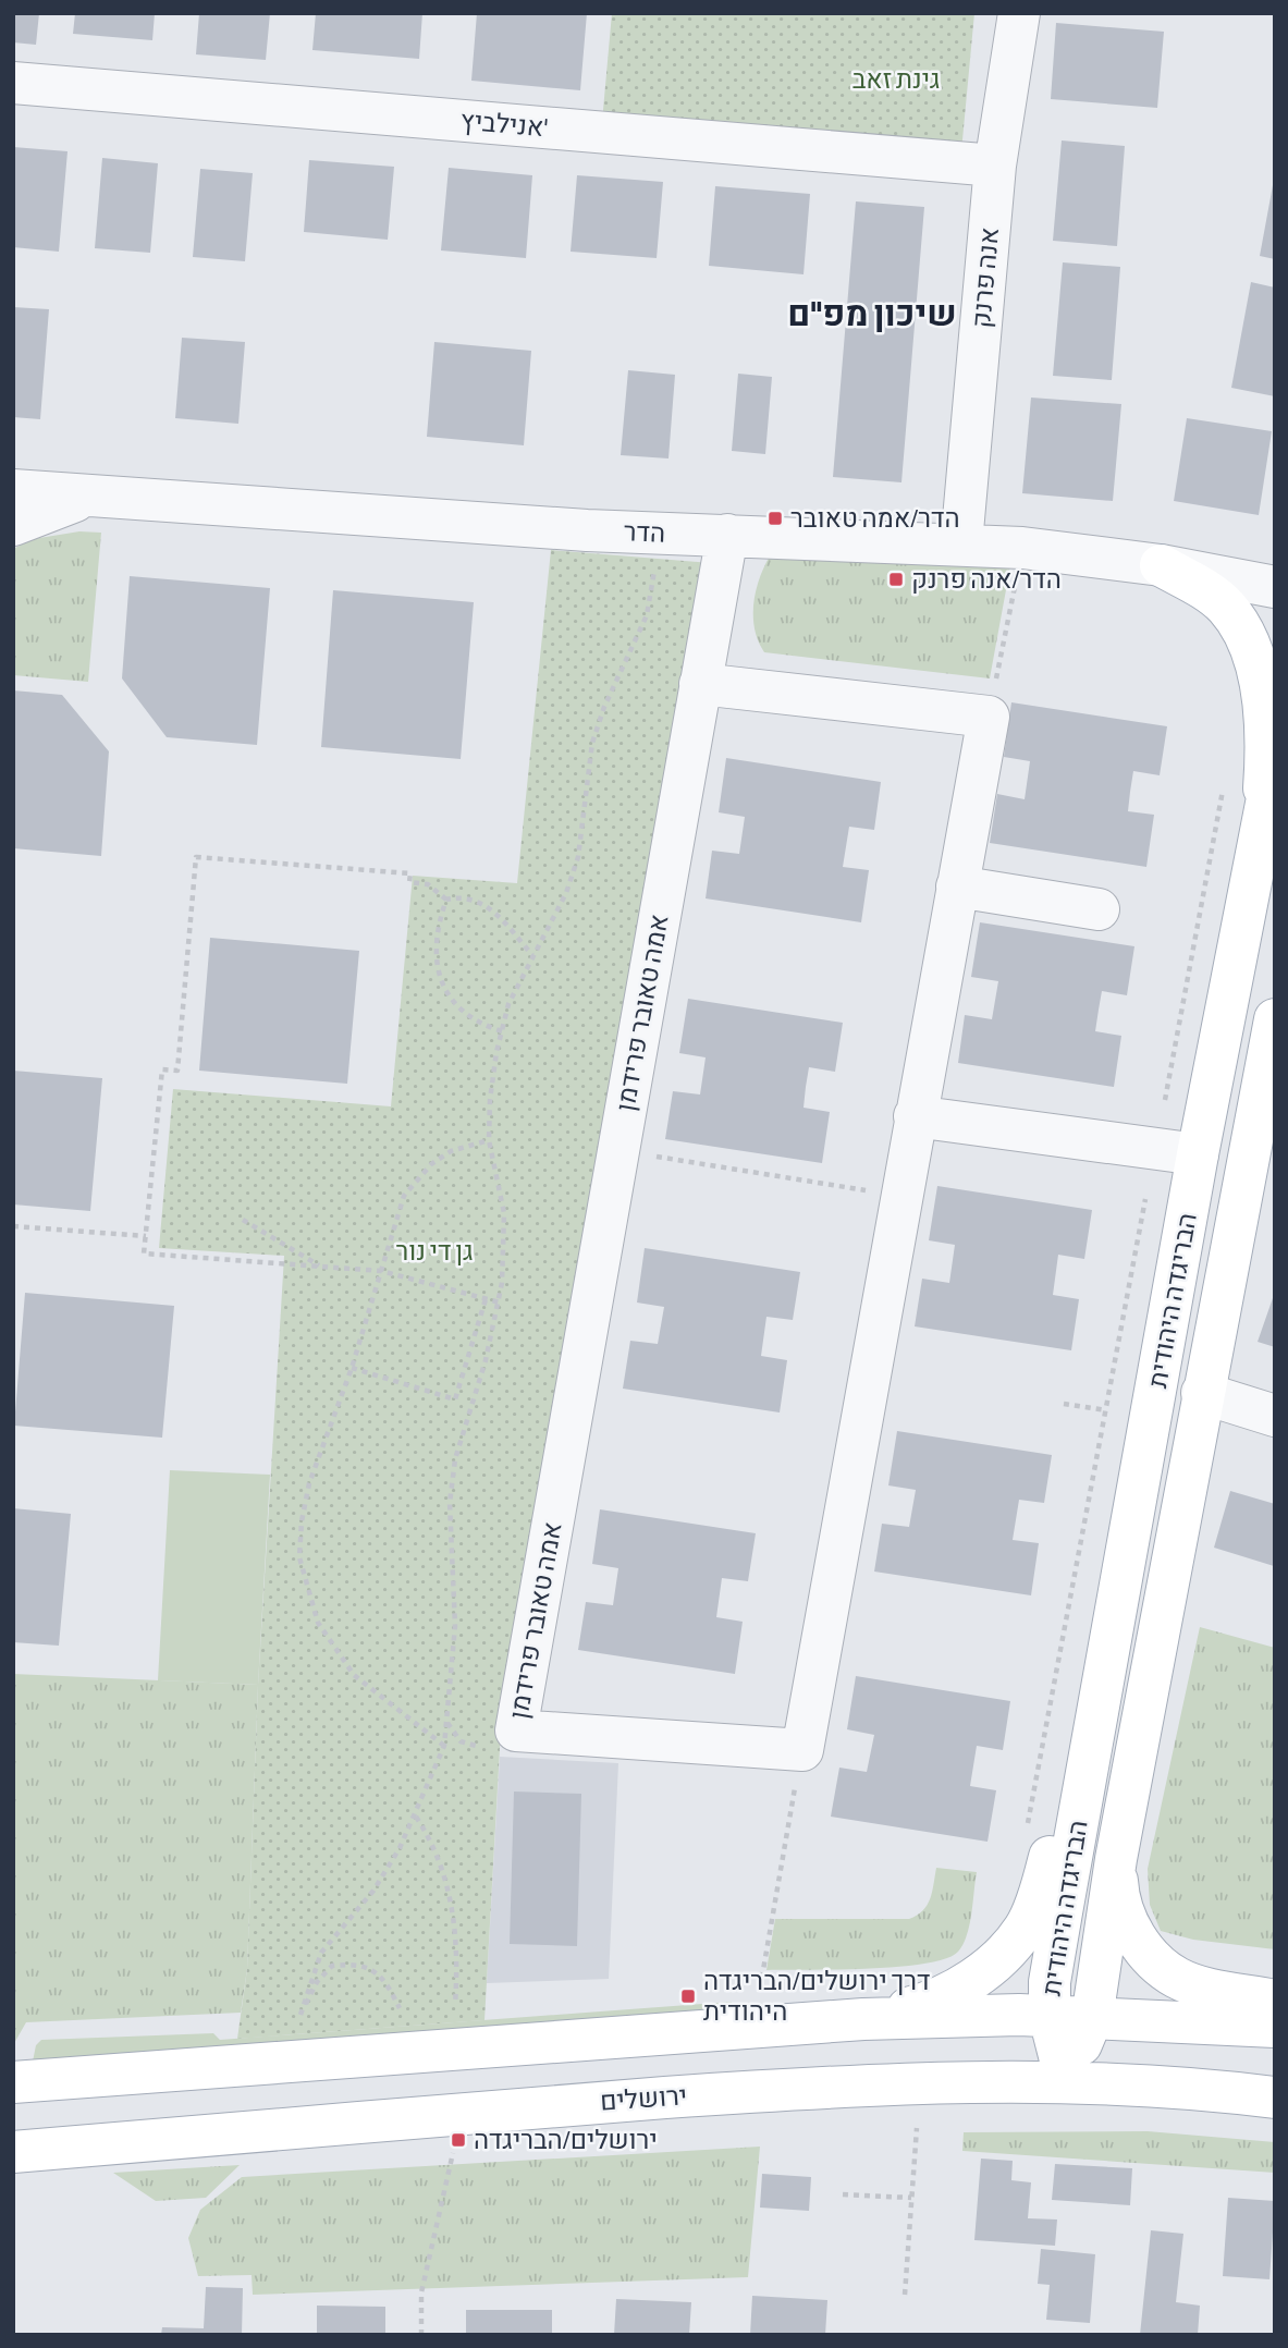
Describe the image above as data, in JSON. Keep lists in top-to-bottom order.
{
  "streets": {
    "main road": ["הבריגדה היהודית", "ירושלים"],
    "street": [
      "אנילביץ'",
      "אנה פרנק",
      "הדר",
      "אמה טאובר פרידמן"
    ]
  },
  "crossings": [
    ["אנילביץ'", "אנה פרנק"],
    ["אנה פרנק", "הדר"],
    ["הדר", "אמה טאובר פרידמן"],
    ["הבריגדה היהודית", "ירושלים"]
  ],
  "districts": ["שיכון מפ\"ם"],
  "parks": ["גינת זאב", "גן די נור"],
  "places": {
    "transit": [
      "הדר/אמה טאובר",
      "הדר/אנה פרנק",
      "דרך ירושלים/הבריגדה היהודית",
      "ירושלים/הבריגדה"
    ]
  }
}
